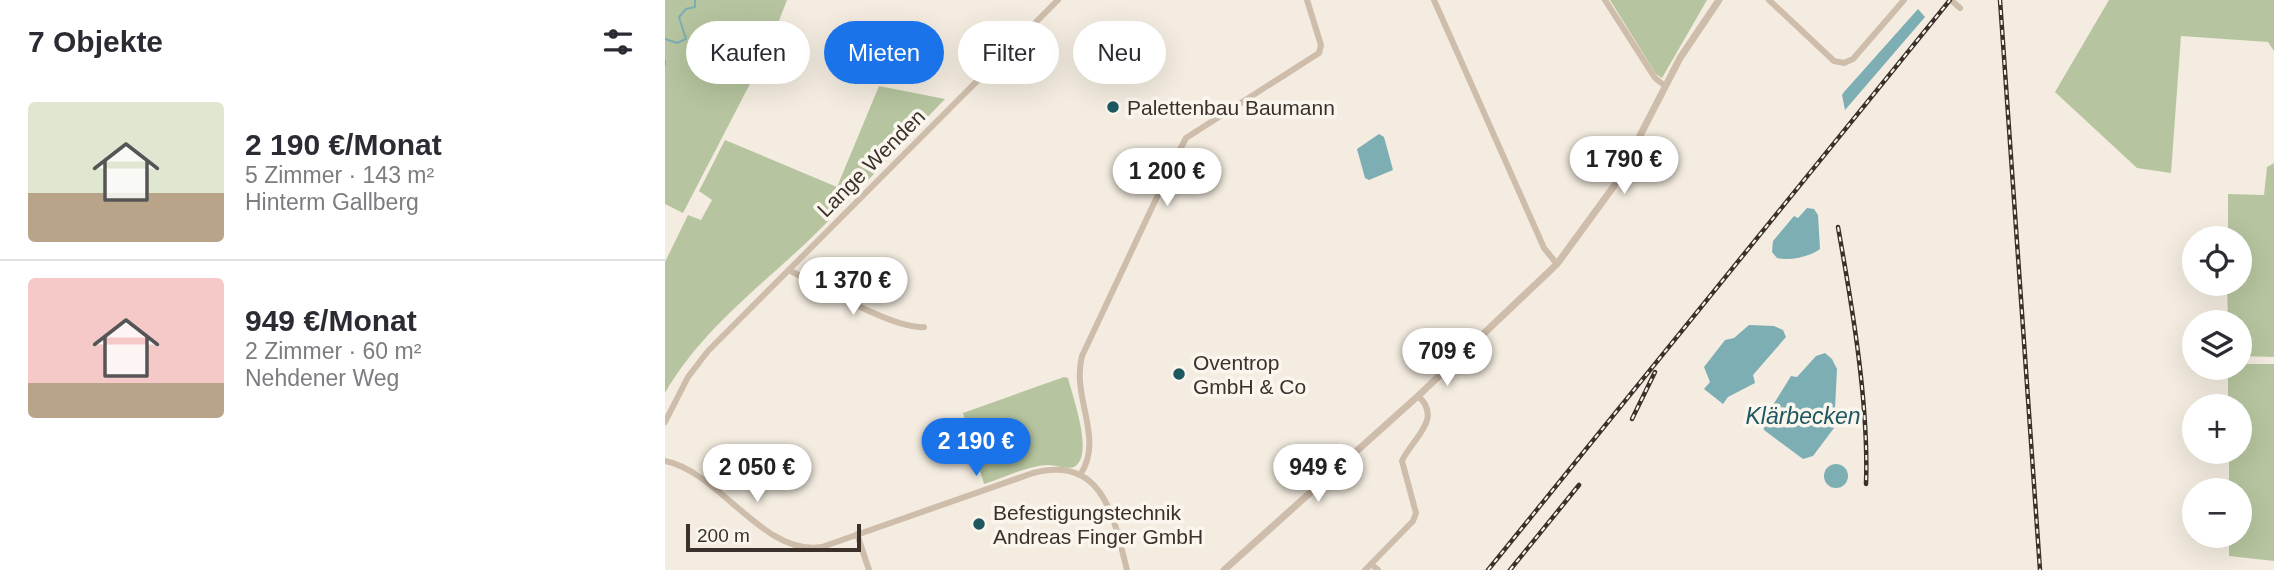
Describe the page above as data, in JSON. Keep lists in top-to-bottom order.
{
  "streets": {
    "street": ["Lange Wenden"]
  },
  "water": ["Klärbecken"],
  "places": ["Palettenbau Baumann", "Oventrop GmbH & Co", "Befestigungstechnik Andreas Finger GmbH"],
  "scale_bar": "200 m",
  "page": {
    "heading": "7 Objekte",
    "chip": [
      "Kaufen",
      "Mieten",
      "Filter",
      "Neu"
    ],
    "list": [
      {
        "name": "2 190 €/Monat",
        "note": "5 Zimmer · 143 m² · Hinterm Gallberg"
      },
      {
        "name": "949 €/Monat",
        "note": "2 Zimmer · 60 m² · Nehdener Weg"
      }
    ],
    "price": [
      "1 790 €",
      "1 200 €",
      "1 370 €",
      "709 €",
      "2 190 €",
      "2 050 €",
      "949 €"
    ],
    "map_buttons": ["+", "−"],
    "scale": "200 m"
  }
}
